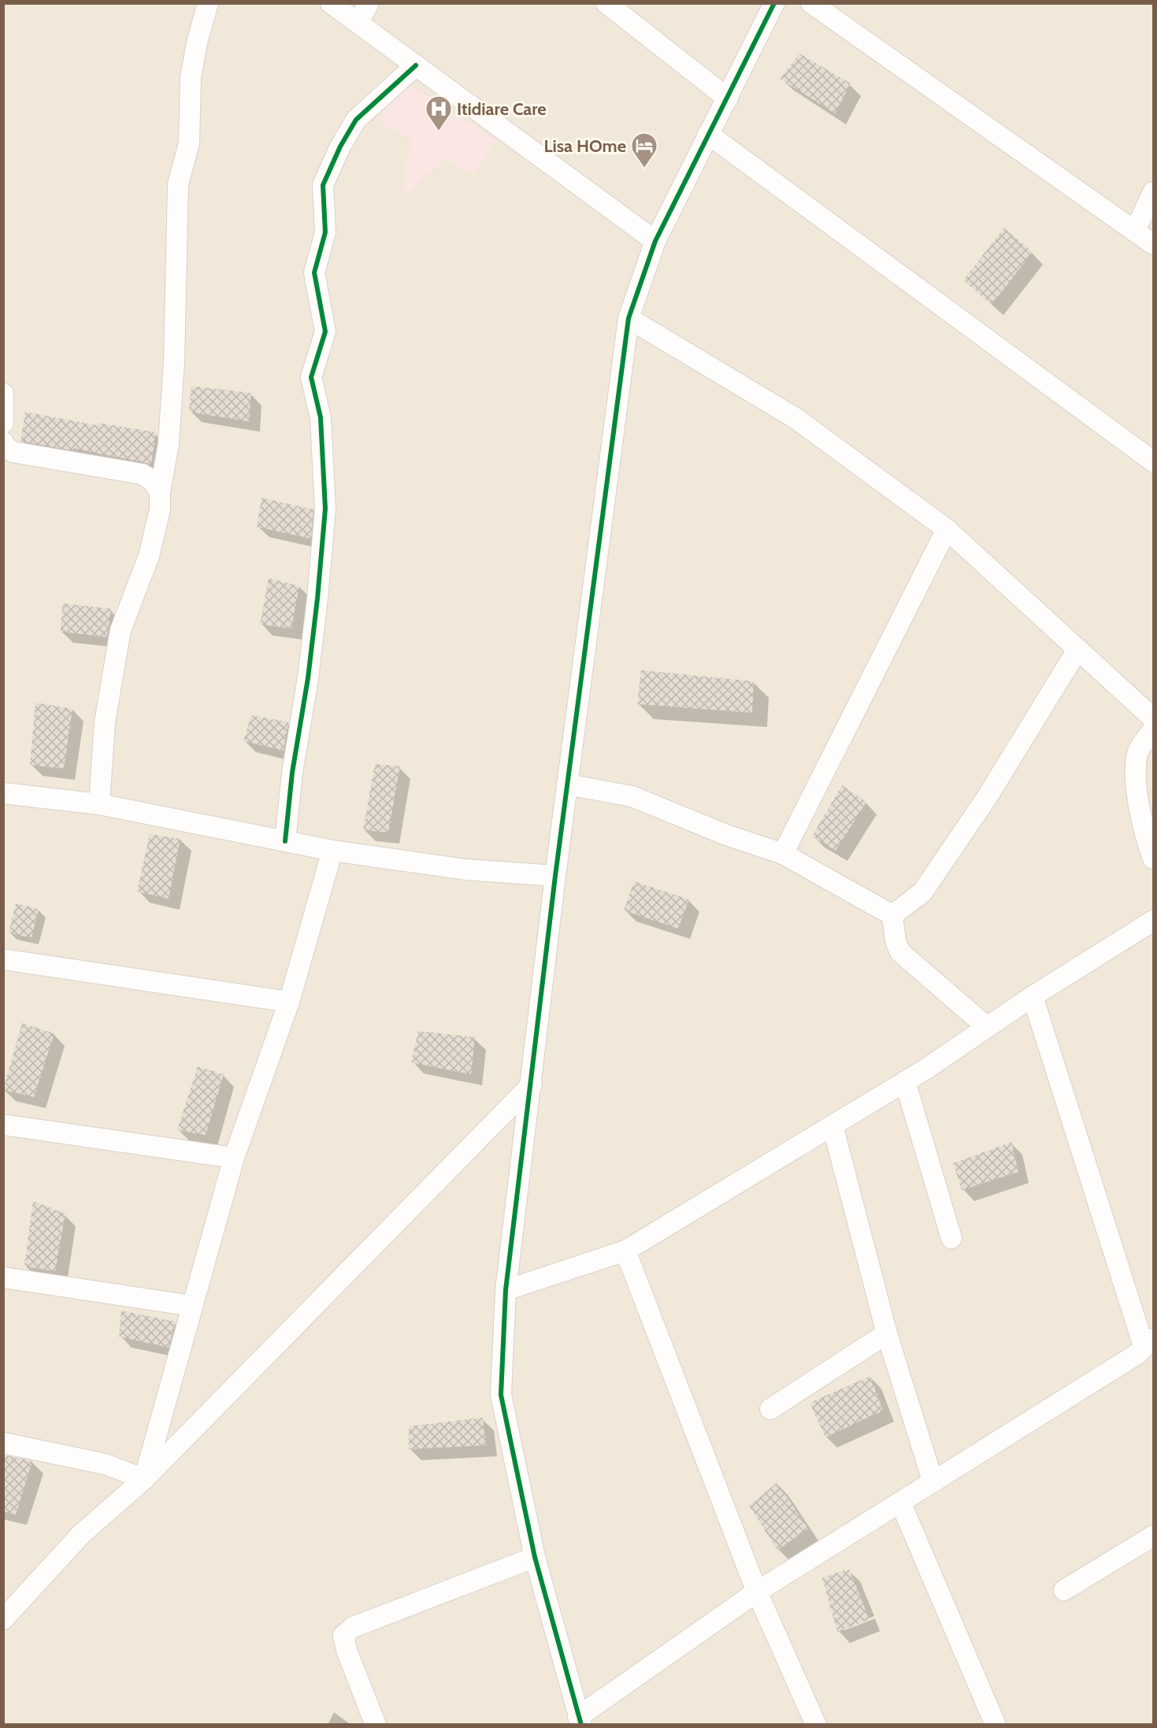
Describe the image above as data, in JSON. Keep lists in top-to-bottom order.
{
  "places": {
    "hospital": ["Itidiare Care"],
    "hotel": ["Lisa HOme"]
  }
}
